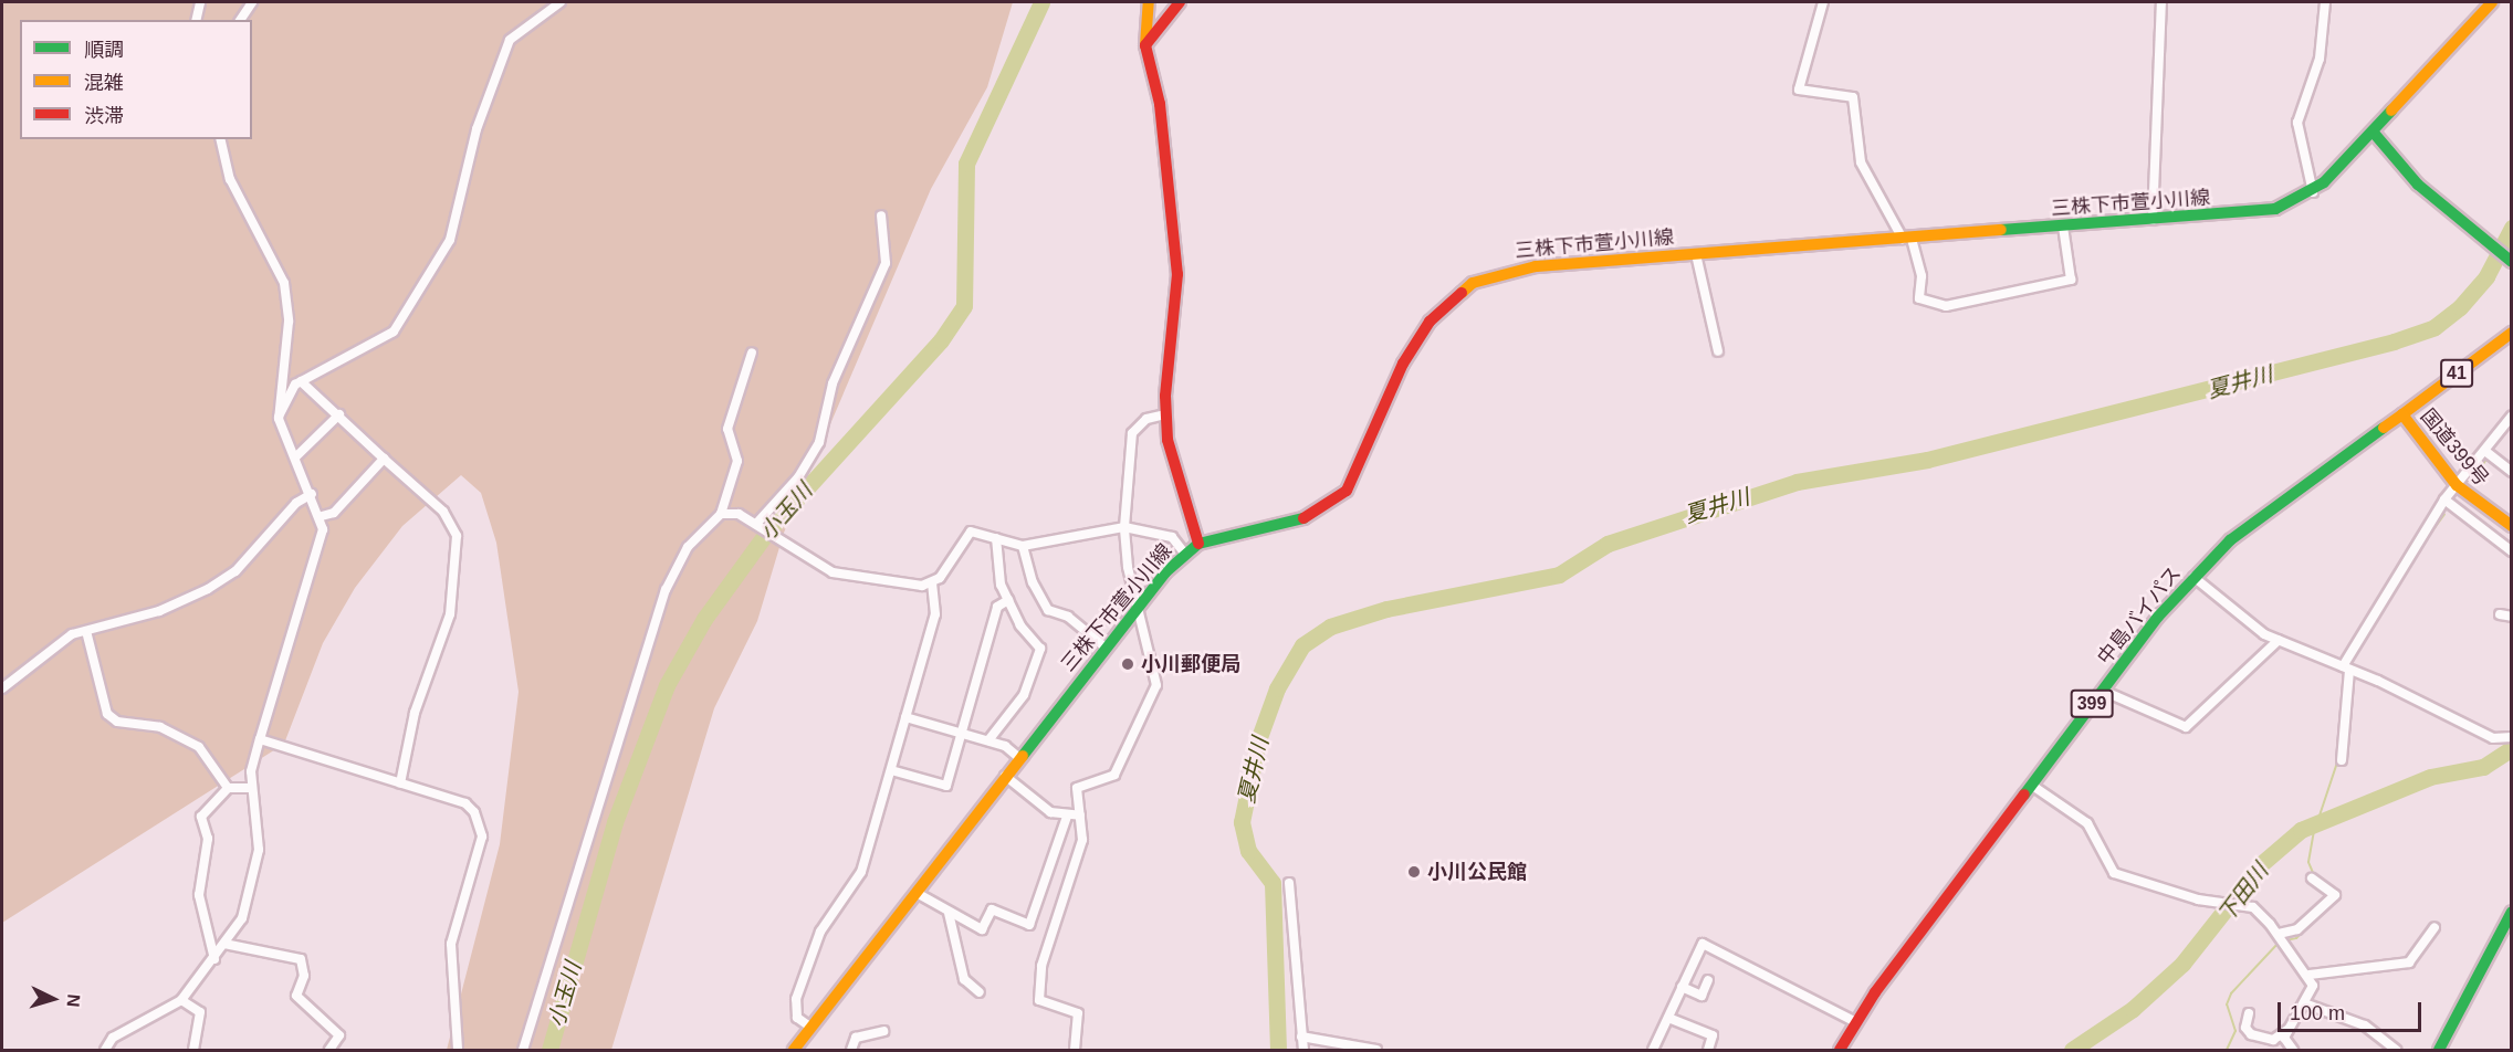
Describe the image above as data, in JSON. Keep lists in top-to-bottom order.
{
  "streets": {
    "main road": [
      "三株下市萱小川線",
      "41",
      "国道399号",
      "中島バイパス",
      "399"
    ]
  },
  "crossings": [
    ["41", "国道399号"],
    ["41", "中島バイパス"],
    ["国道399号", "中島バイパス"]
  ],
  "water": ["夏井川", "小玉川", "下田川"],
  "places": ["小川郵便局", "小川公民館"],
  "legend": ["順調", "混雑", "渋滞"],
  "scale_bar": "100 m",
  "north": "right"
}
